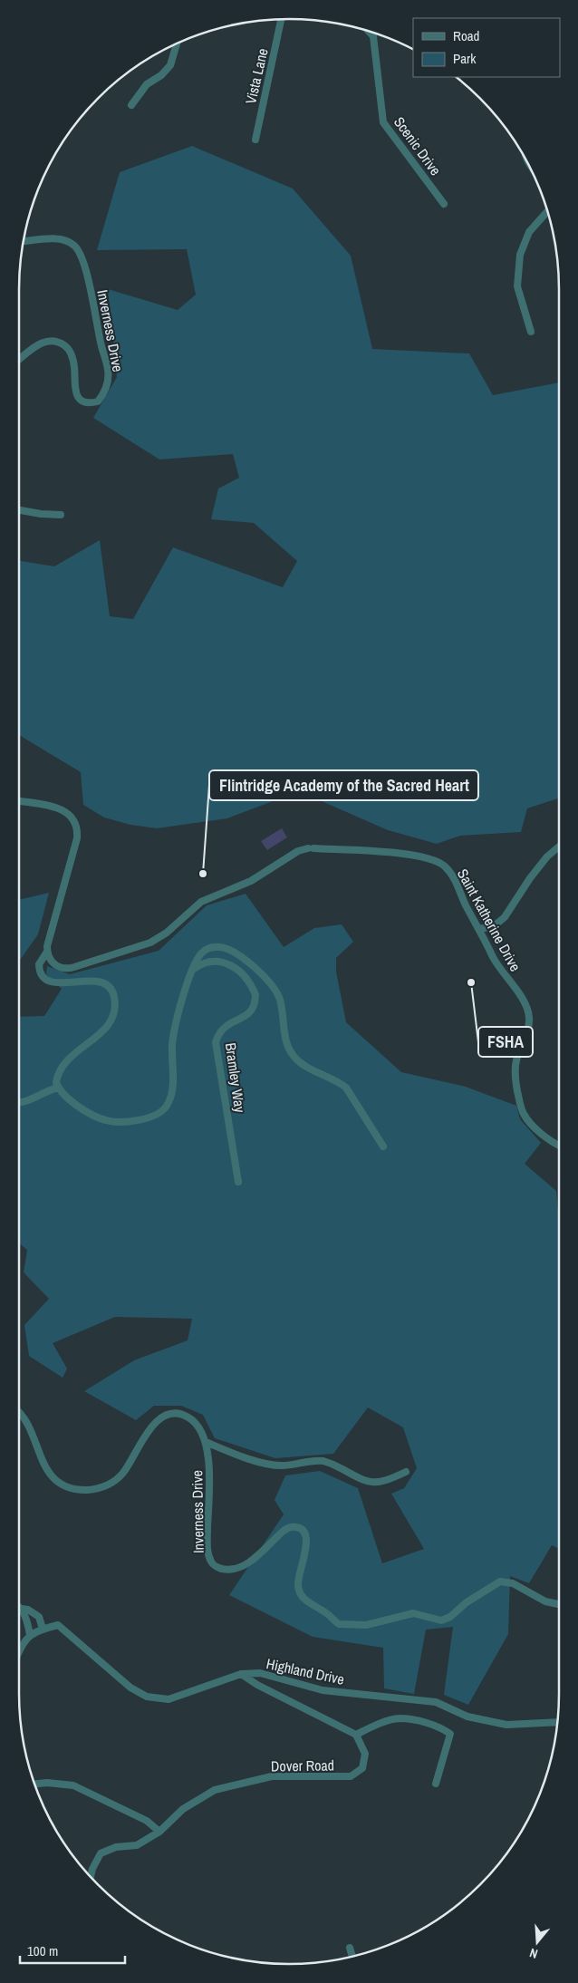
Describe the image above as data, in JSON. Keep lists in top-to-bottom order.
{
  "streets": {
    "street": [
      "Vista Lane",
      "Scenic Drive",
      "Inverness Drive",
      "Saint Katherine Drive",
      "Bramley Way",
      "Highland Drive",
      "Dover Road"
    ]
  },
  "places": ["Flintridge Academy of the Sacred Heart", "FSHA"],
  "legend": ["Road", "Park"],
  "scale_bar": "100 m",
  "north": "bottom"
}
